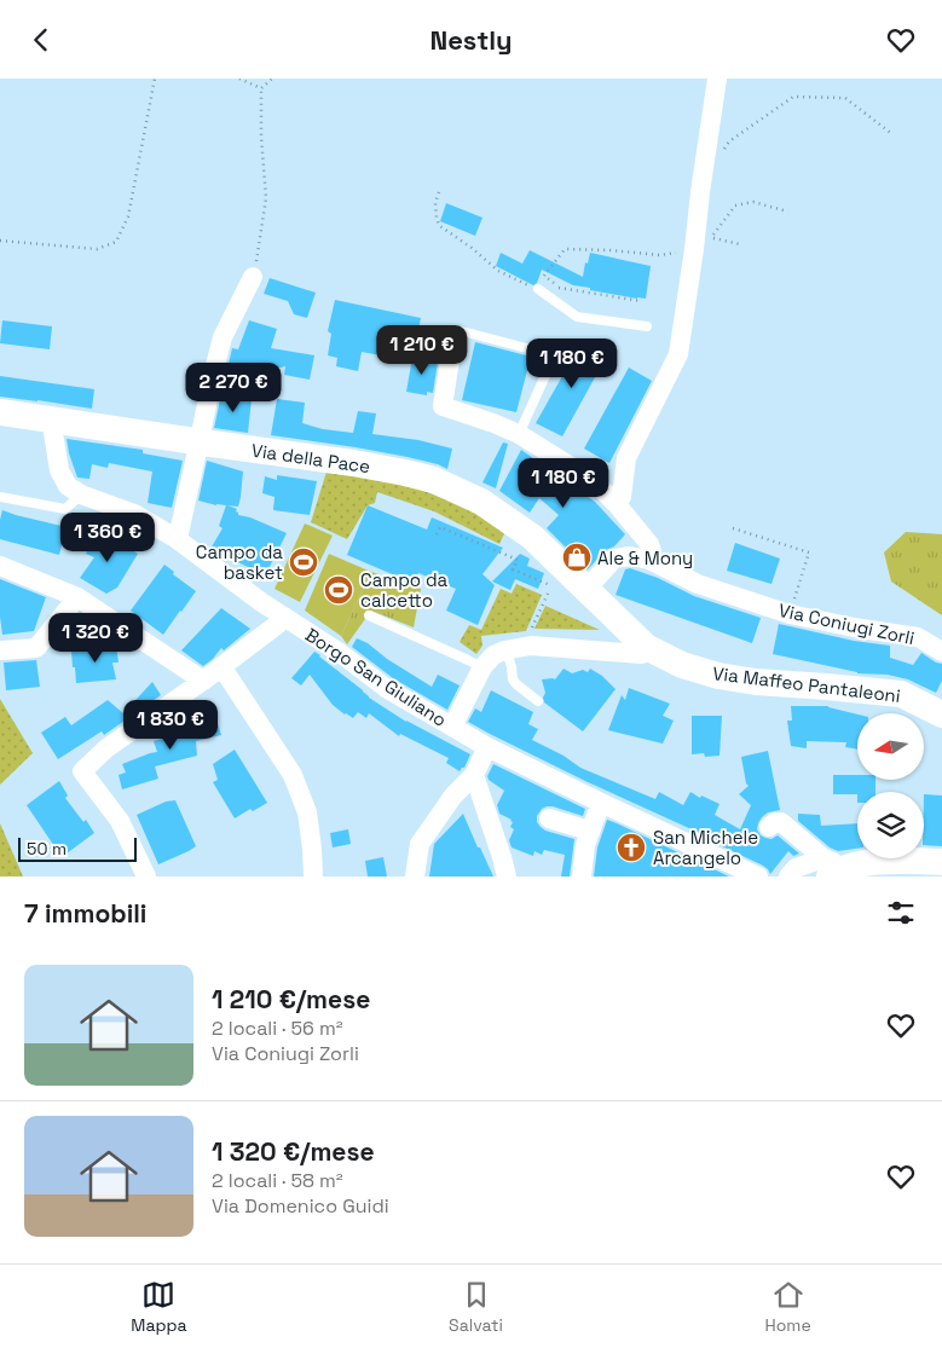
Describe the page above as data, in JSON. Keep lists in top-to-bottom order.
{
  "streets": {
    "main road": ["Via della Pace", "Via Maffeo Pantaleoni"],
    "street": ["Via Coniugi Zorli", "Borgo San Giuliano"]
  },
  "crossings": [
    ["Via della Pace", "Via Coniugi Zorli"],
    ["Via della Pace", "Borgo San Giuliano"],
    ["Via della Pace", "Via Maffeo Pantaleoni"],
    ["Via Coniugi Zorli", "Via Maffeo Pantaleoni"]
  ],
  "places": {
    "shop": ["Ale & Mony"],
    "sports": ["Campo da basket", "Campo da calcetto"],
    "church": ["San Michele Arcangelo"]
  },
  "scale_bar": "50 m",
  "north": "left",
  "page": {
    "header": "Nestly",
    "price": [
      "1 210 €",
      "1 180 €",
      "2 270 €",
      "1 180 €",
      "1 360 €",
      "1 320 €",
      "1 830 €"
    ],
    "scale": "50 m",
    "heading": "7 immobili",
    "list": [
      {
        "name": "1 210 €/mese",
        "note": "2 locali · 56 m² · Via Coniugi Zorli"
      },
      {
        "name": "1 320 €/mese",
        "note": "2 locali · 58 m² · Via Domenico Guidi"
      }
    ],
    "tabs": ["Mappa", "Salvati", "Home"]
  }
}
